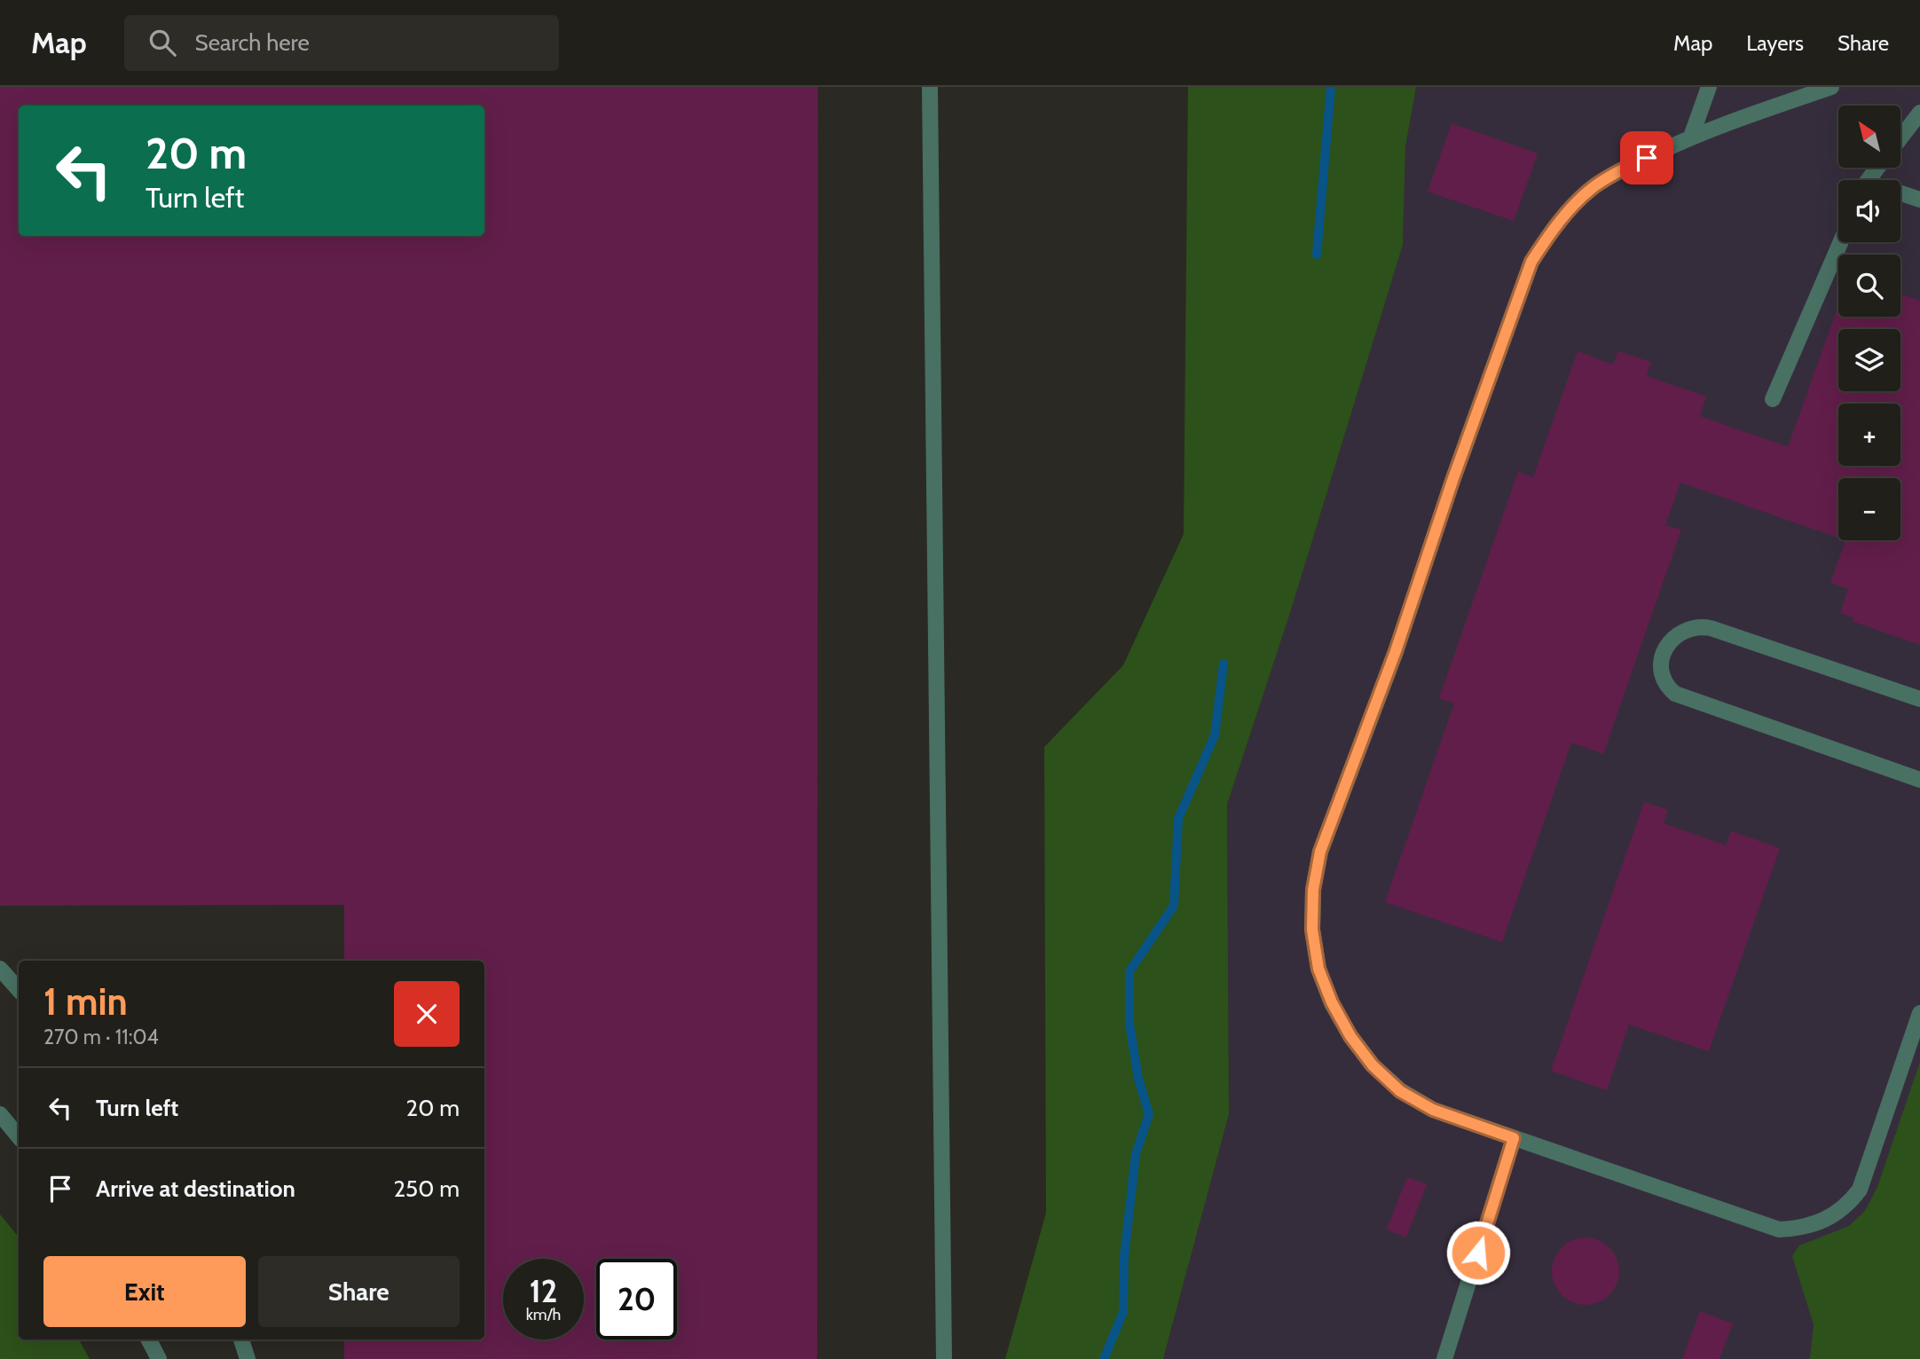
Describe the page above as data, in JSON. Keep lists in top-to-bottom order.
{
  "north": "top left",
  "page": {
    "header": "Map",
    "search": "Search here",
    "nav": ["Map", "Layers", "Share"],
    "map_buttons": ["+", "−"],
    "turn": ["20 m", "Turn left"],
    "heading": ["1 min", "270 m · 11:04"],
    "list": [
      {
        "name": "Turn left",
        "value": "20 m"
      },
      {
        "name": "Arrive at destination",
        "value": "250 m"
      }
    ],
    "buttons": ["Exit", "Share"],
    "speed": "12 km/h",
    "limit": "20"
  }
}
